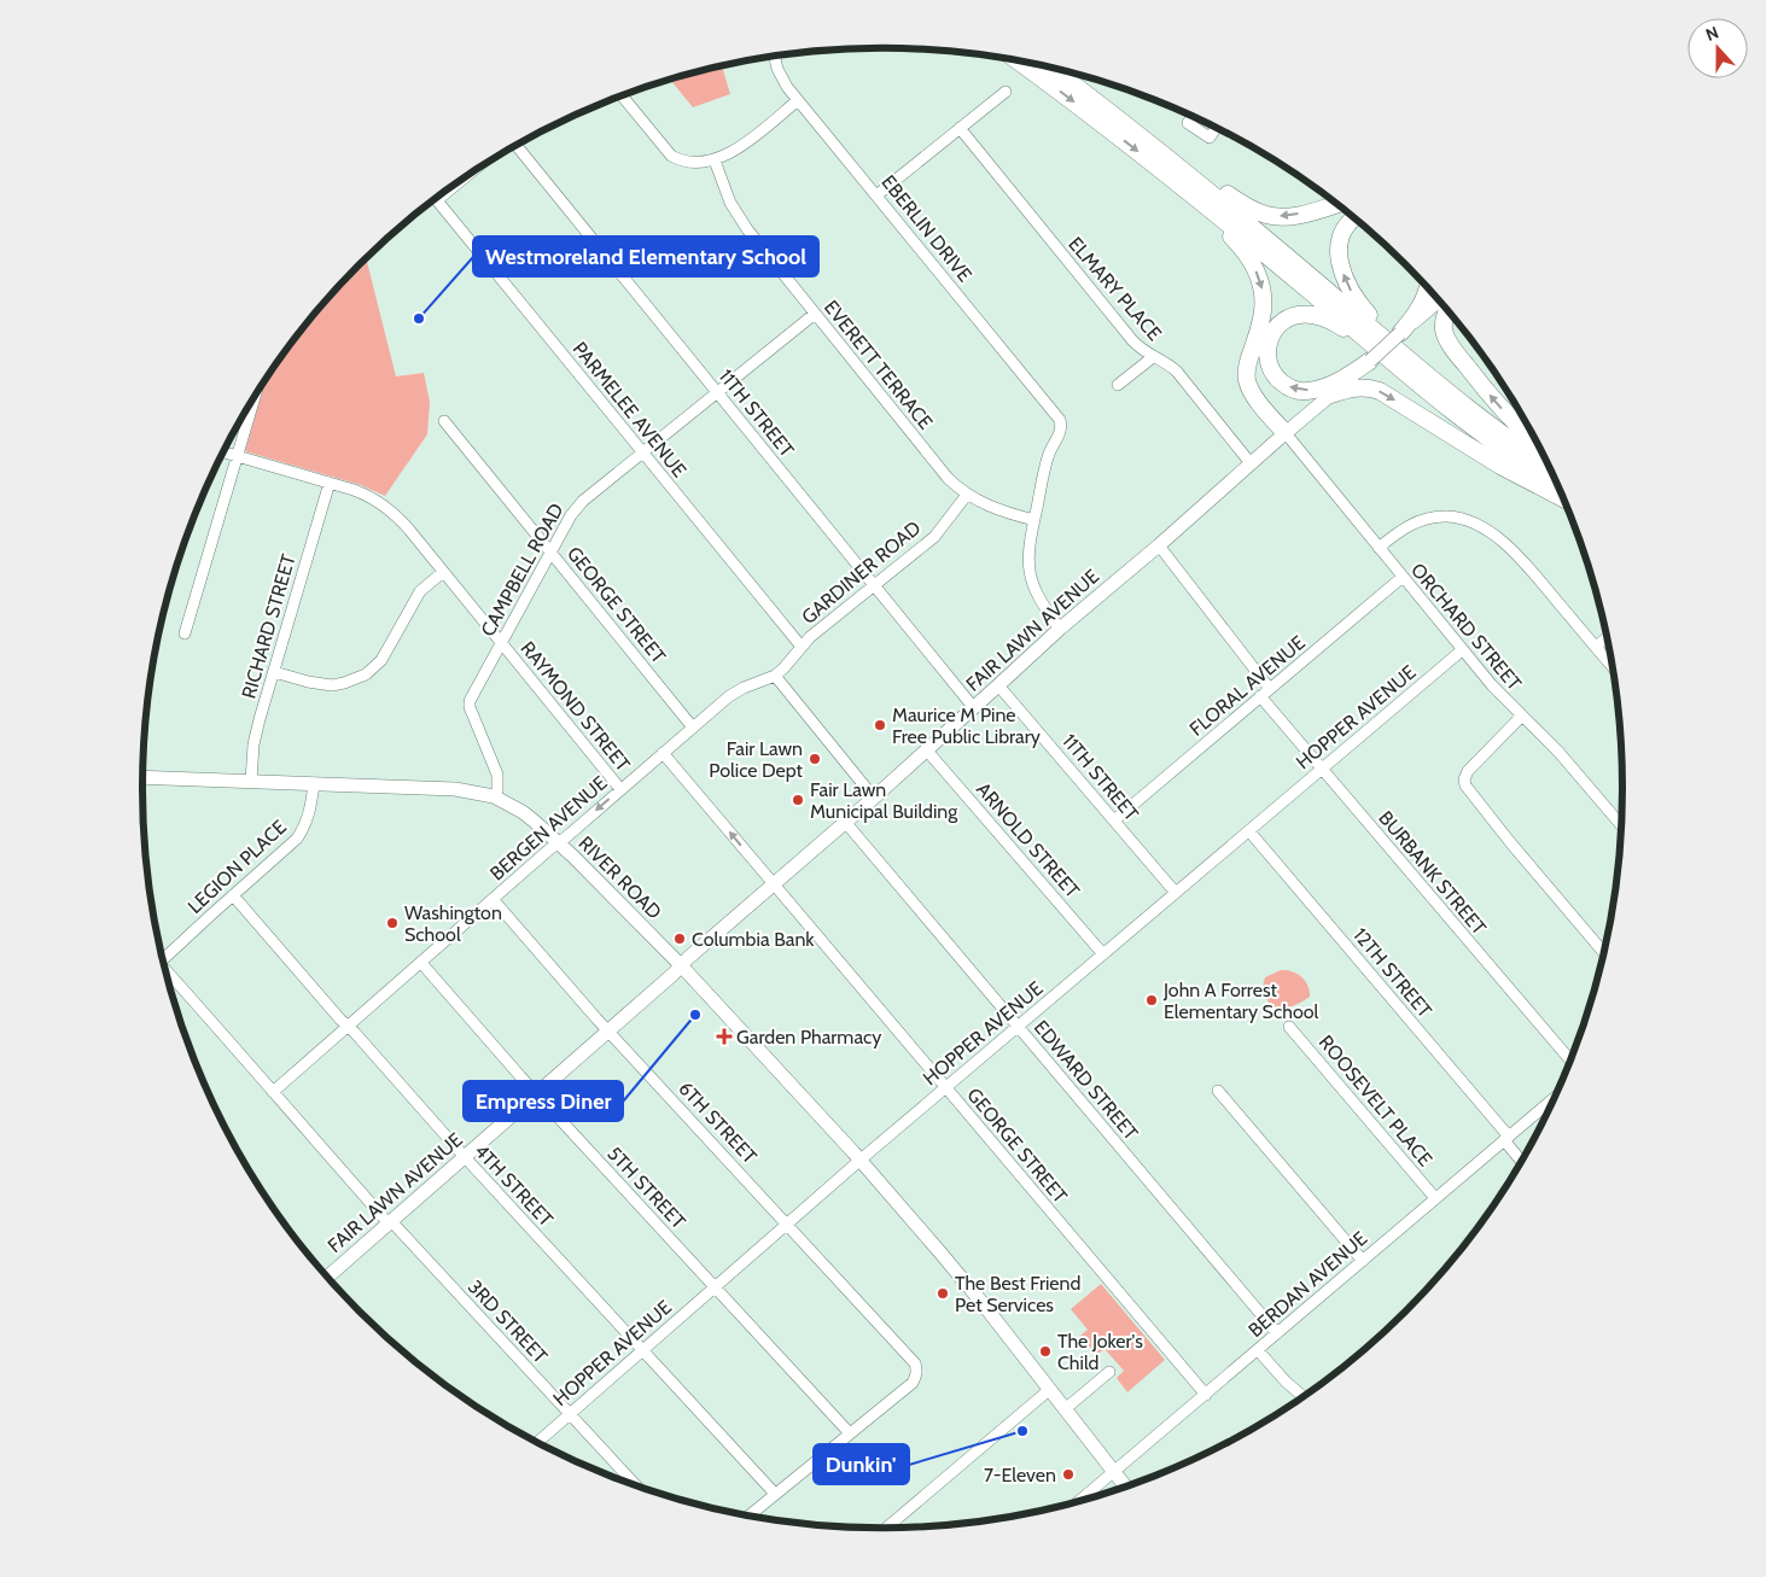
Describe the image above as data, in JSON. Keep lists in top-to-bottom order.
{
  "streets": {
    "main road": ["FAIR LAWN AVENUE", "RIVER ROAD"],
    "street": [
      "EBERLIN DRIVE",
      "ELMARY PLACE",
      "EVERETT TERRACE",
      "PARMELEE AVENUE",
      "11TH STREET",
      "CAMPBELL ROAD",
      "GARDINER ROAD",
      "GEORGE STREET",
      "RICHARD STREET",
      "ORCHARD STREET",
      "FLORAL AVENUE",
      "RAYMOND STREET",
      "HOPPER AVENUE",
      "BERGEN AVENUE",
      "ARNOLD STREET",
      "LEGION PLACE",
      "BURBANK STREET",
      "12TH STREET",
      "EDWARD STREET",
      "ROOSEVELT PLACE",
      "6TH STREET",
      "4TH STREET",
      "5TH STREET",
      "BERDAN AVENUE",
      "3RD STREET"
    ]
  },
  "crossings": [
    ["EBERLIN DRIVE", "EVERETT TERRACE"],
    ["ELMARY PLACE", "FAIR LAWN AVENUE"],
    ["EVERETT TERRACE", "CAMPBELL ROAD"],
    ["EVERETT TERRACE", "GARDINER ROAD"],
    ["PARMELEE AVENUE", "CAMPBELL ROAD"],
    ["PARMELEE AVENUE", "GARDINER ROAD"],
    ["11TH STREET", "CAMPBELL ROAD"],
    ["11TH STREET", "GARDINER ROAD"],
    ["11TH STREET", "FAIR LAWN AVENUE"],
    ["11TH STREET", "FLORAL AVENUE"],
    ["11TH STREET", "HOPPER AVENUE"],
    ["CAMPBELL ROAD", "GEORGE STREET"],
    ["CAMPBELL ROAD", "RAYMOND STREET"],
    ["CAMPBELL ROAD", "RIVER ROAD"],
    ["GARDINER ROAD", "BERGEN AVENUE"],
    ["GEORGE STREET", "FAIR LAWN AVENUE"],
    ["GEORGE STREET", "HOPPER AVENUE"],
    ["GEORGE STREET", "BERGEN AVENUE"],
    ["GEORGE STREET", "BERDAN AVENUE"],
    ["RICHARD STREET", "RAYMOND STREET"],
    ["RICHARD STREET", "RIVER ROAD"],
    ["ORCHARD STREET", "FAIR LAWN AVENUE"],
    ["ORCHARD STREET", "FLORAL AVENUE"],
    ["ORCHARD STREET", "HOPPER AVENUE"],
    ["FAIR LAWN AVENUE", "ARNOLD STREET"],
    ["FAIR LAWN AVENUE", "RIVER ROAD"],
    ["FAIR LAWN AVENUE", "EDWARD STREET"],
    ["FAIR LAWN AVENUE", "6TH STREET"],
    ["FAIR LAWN AVENUE", "4TH STREET"],
    ["FAIR LAWN AVENUE", "5TH STREET"],
    ["FAIR LAWN AVENUE", "3RD STREET"],
    ["FLORAL AVENUE", "BURBANK STREET"],
    ["RAYMOND STREET", "BERGEN AVENUE"],
    ["HOPPER AVENUE", "ARNOLD STREET"],
    ["HOPPER AVENUE", "BURBANK STREET"],
    ["HOPPER AVENUE", "RIVER ROAD"],
    ["HOPPER AVENUE", "12TH STREET"],
    ["HOPPER AVENUE", "EDWARD STREET"],
    ["HOPPER AVENUE", "6TH STREET"],
    ["HOPPER AVENUE", "4TH STREET"],
    ["HOPPER AVENUE", "5TH STREET"],
    ["HOPPER AVENUE", "3RD STREET"],
    ["BERGEN AVENUE", "RIVER ROAD"],
    ["BERGEN AVENUE", "6TH STREET"],
    ["BERGEN AVENUE", "4TH STREET"],
    ["BERGEN AVENUE", "5TH STREET"],
    ["BERGEN AVENUE", "3RD STREET"],
    ["LEGION PLACE", "RIVER ROAD"],
    ["LEGION PLACE", "4TH STREET"],
    ["RIVER ROAD", "BERDAN AVENUE"],
    ["12TH STREET", "BERDAN AVENUE"],
    ["EDWARD STREET", "BERDAN AVENUE"],
    ["ROOSEVELT PLACE", "BERDAN AVENUE"],
    ["6TH STREET", "5TH STREET"]
  ],
  "places": {
    "other": [
      "Westmoreland Elementary School",
      "Maurice M Pine Free Public Library",
      "Fair Lawn Police Dept",
      "Fair Lawn Municipal Building",
      "Washington School",
      "Columbia Bank",
      "John A Forrest Elementary School",
      "Empress Diner",
      "The Best Friend Pet Services",
      "The Joker's Child",
      "Dunkin'",
      "7-Eleven"
    ],
    "health": ["Garden Pharmacy"]
  },
  "north": "top"
}
